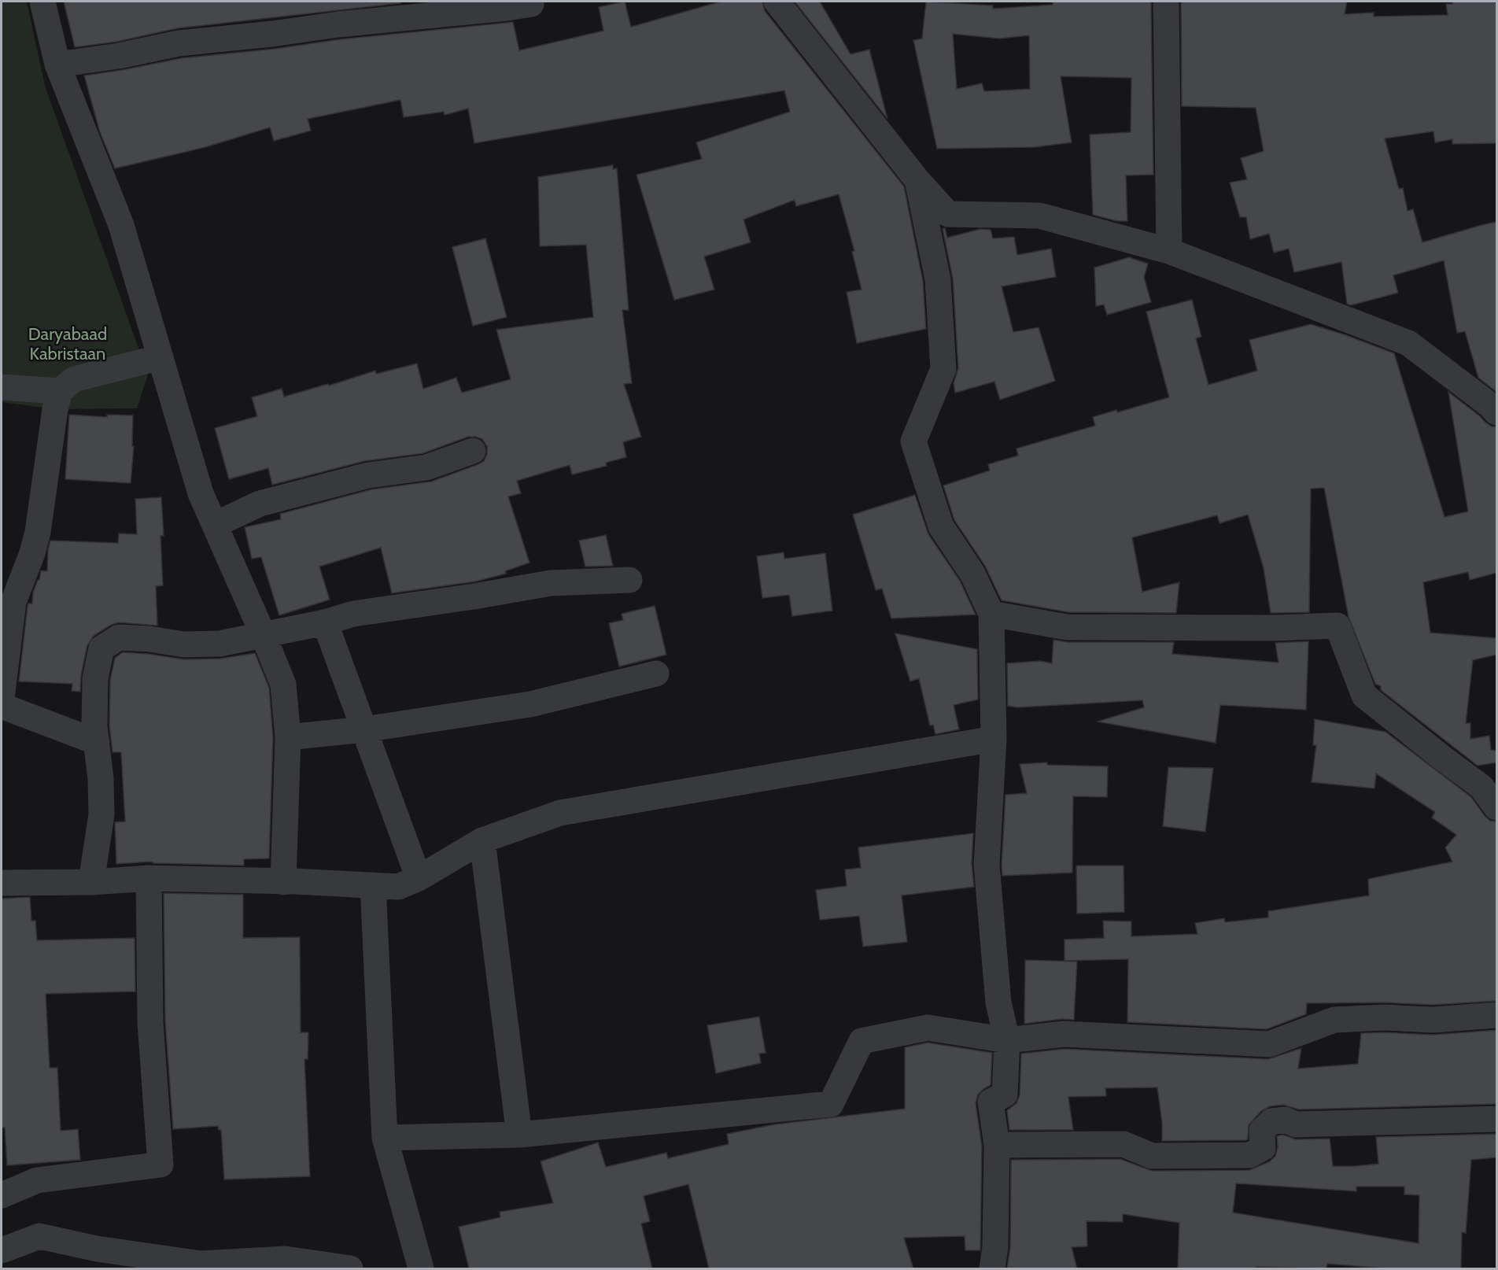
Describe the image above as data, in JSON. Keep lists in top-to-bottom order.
{
  "parks": ["Daryabaad Kabristaan"]
}
